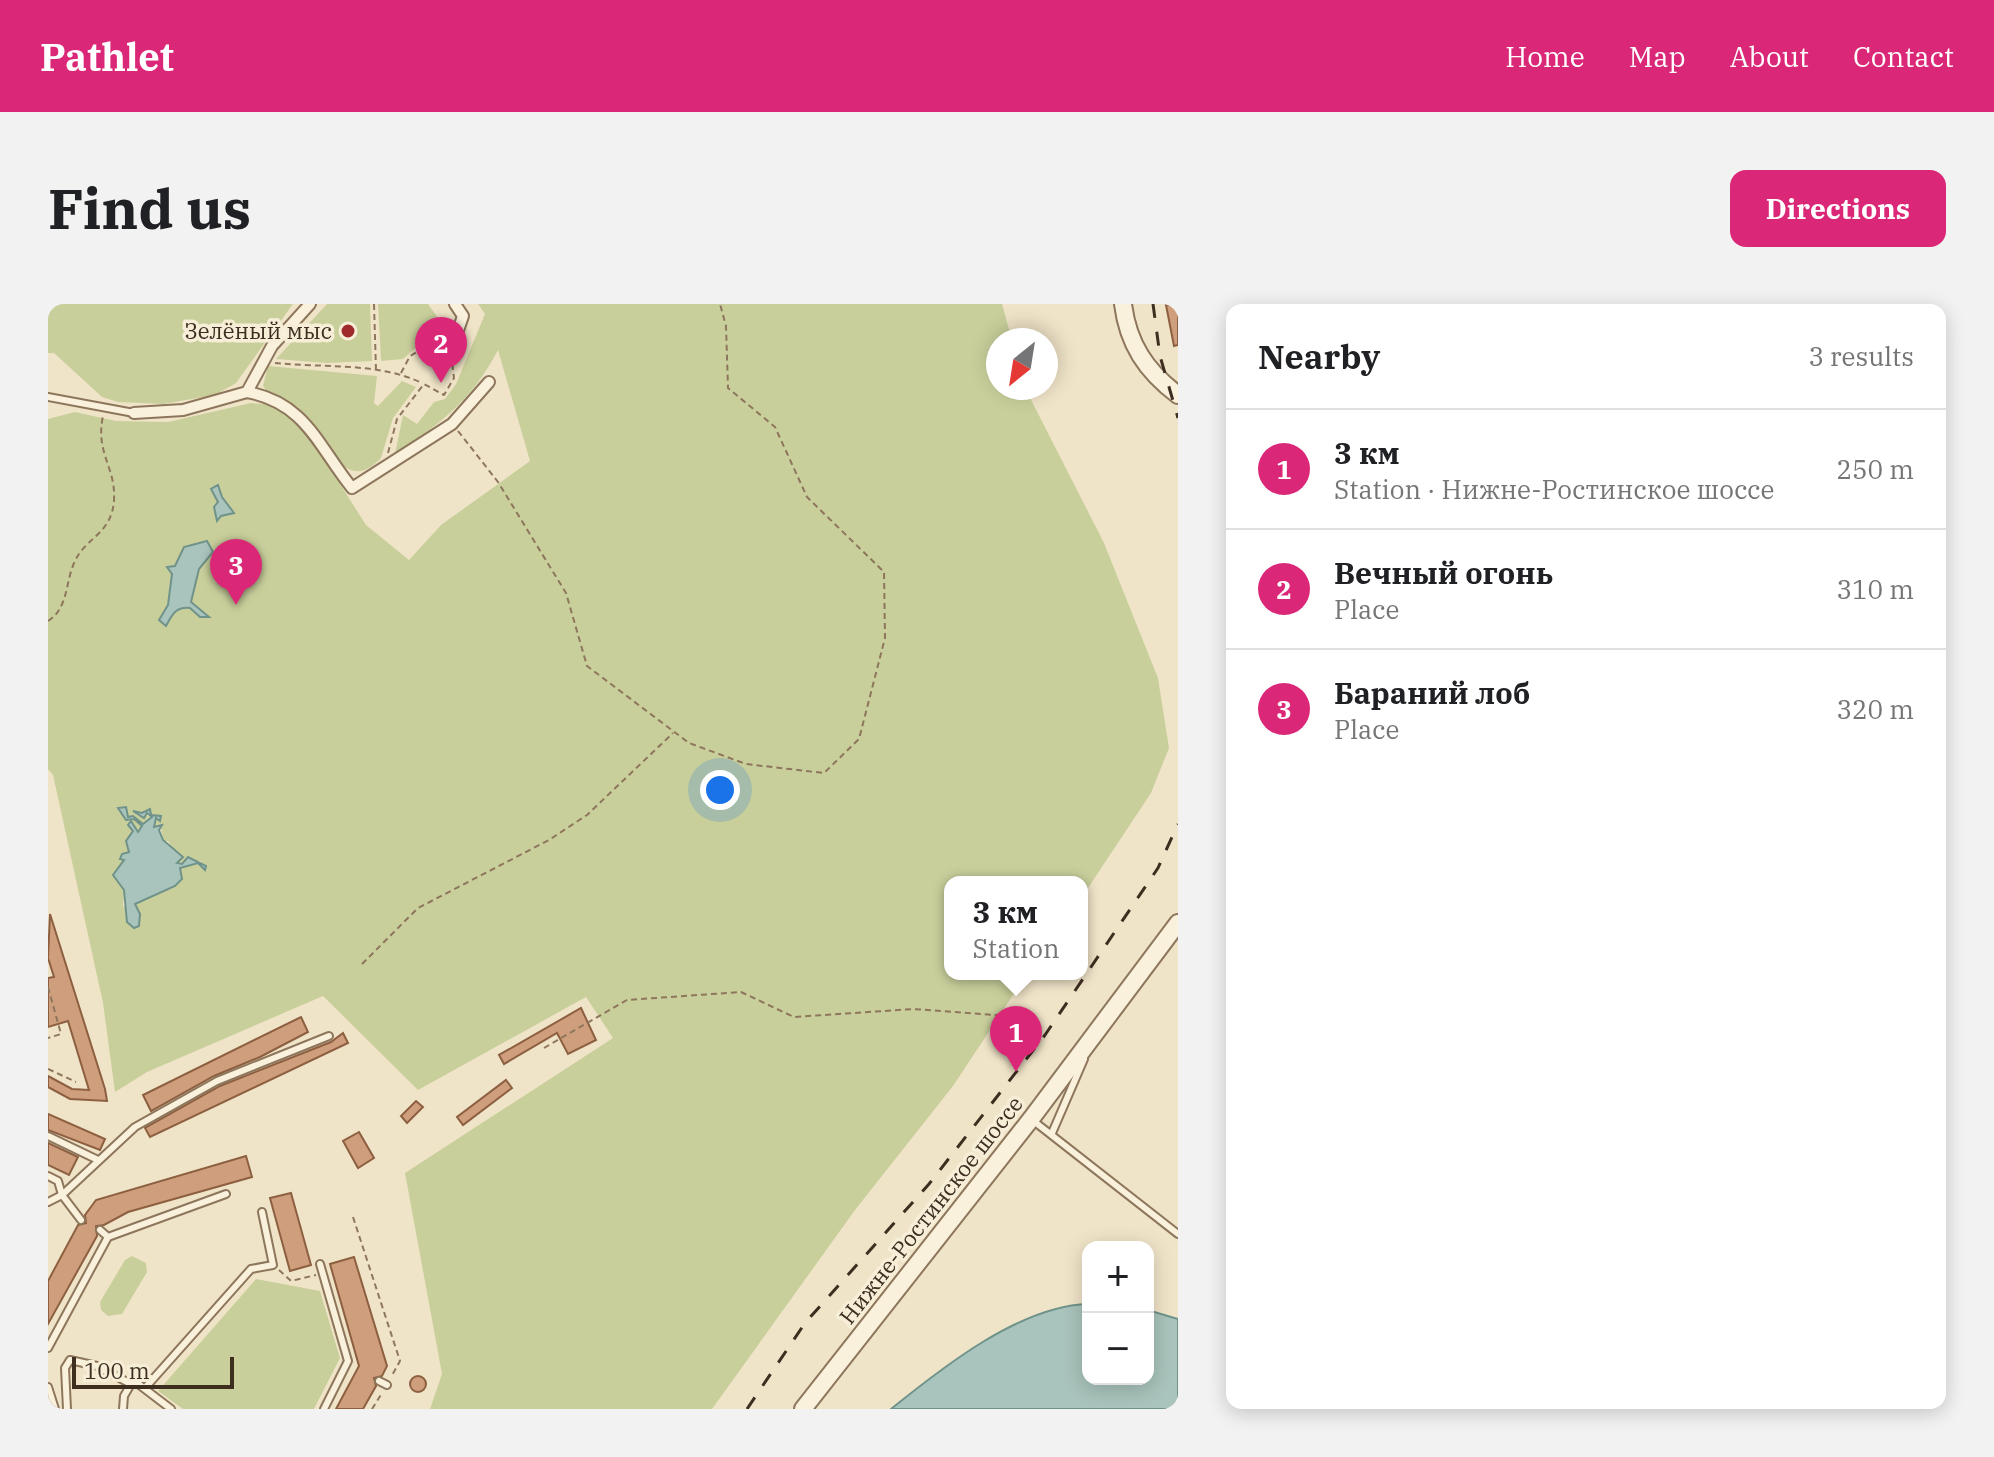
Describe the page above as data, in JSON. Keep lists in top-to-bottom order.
{
  "streets": {
    "street": ["Нижне-Ростинское шоссе"]
  },
  "places": ["Зелёный мыс"],
  "scale_bar": "100 m",
  "north": "bottom left",
  "page": {
    "header": "Pathlet",
    "nav": [
      "Home",
      "Map",
      "About",
      "Contact"
    ],
    "buttons": "Directions",
    "title": "Find us",
    "heading": ["Nearby", "3 results"],
    "pins": ["2", "3", "1"],
    "list": [
      {
        "mark": "1",
        "name": "3 км",
        "note": "Station · Нижне-Ростинское шоссе",
        "value": "250 m"
      },
      {
        "mark": "2",
        "name": "Вечный огонь",
        "note": "Place",
        "value": "310 m"
      },
      {
        "mark": "3",
        "name": "Бараний лоб",
        "note": "Place",
        "value": "320 m"
      }
    ],
    "popup": ["3 км", "Station"],
    "map_buttons": ["+", "−"],
    "scale": "100 m"
  }
}
